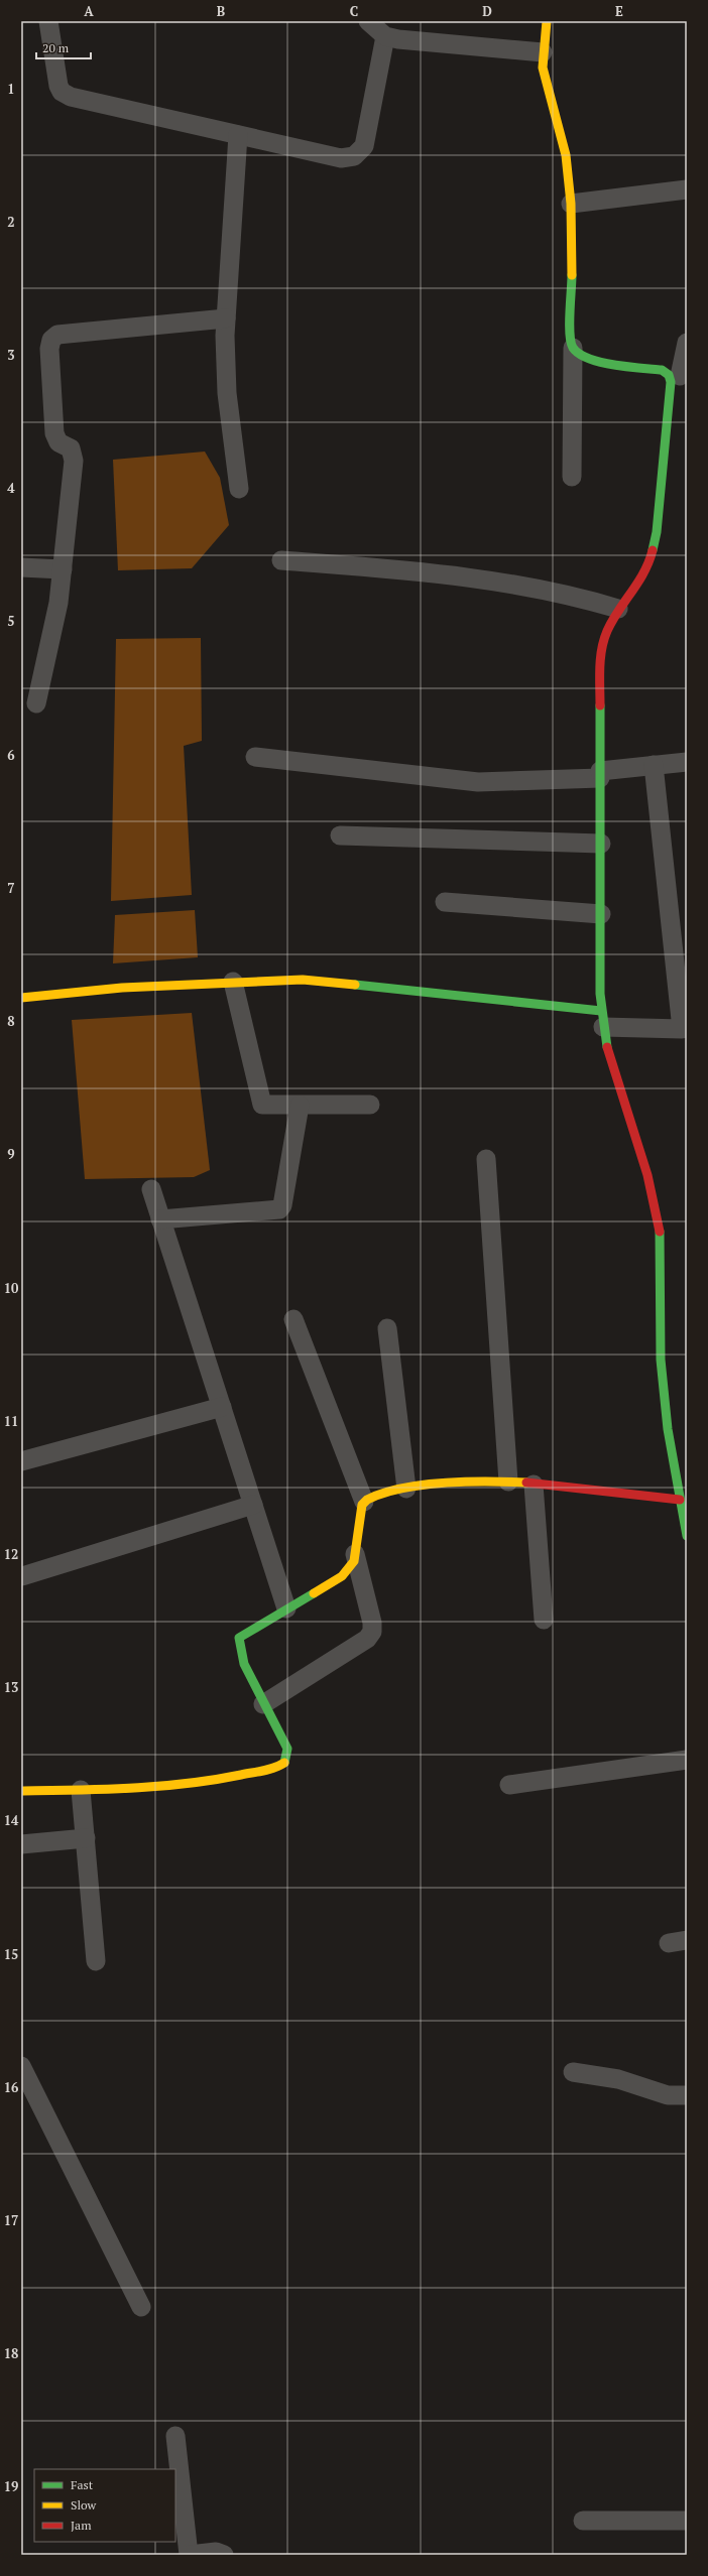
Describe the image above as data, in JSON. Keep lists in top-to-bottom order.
{
  "legend": ["Fast", "Slow", "Jam"],
  "scale_bar": "20 m",
  "grid": {
    "columns": [
      "A",
      "B",
      "C",
      "D",
      "E"
    ],
    "rows": [
      "1",
      "2",
      "3",
      "4",
      "5",
      "6",
      "7",
      "8",
      "9",
      "10",
      "11",
      "12",
      "13",
      "14",
      "15",
      "16",
      "17",
      "18",
      "19"
    ]
  }
}
